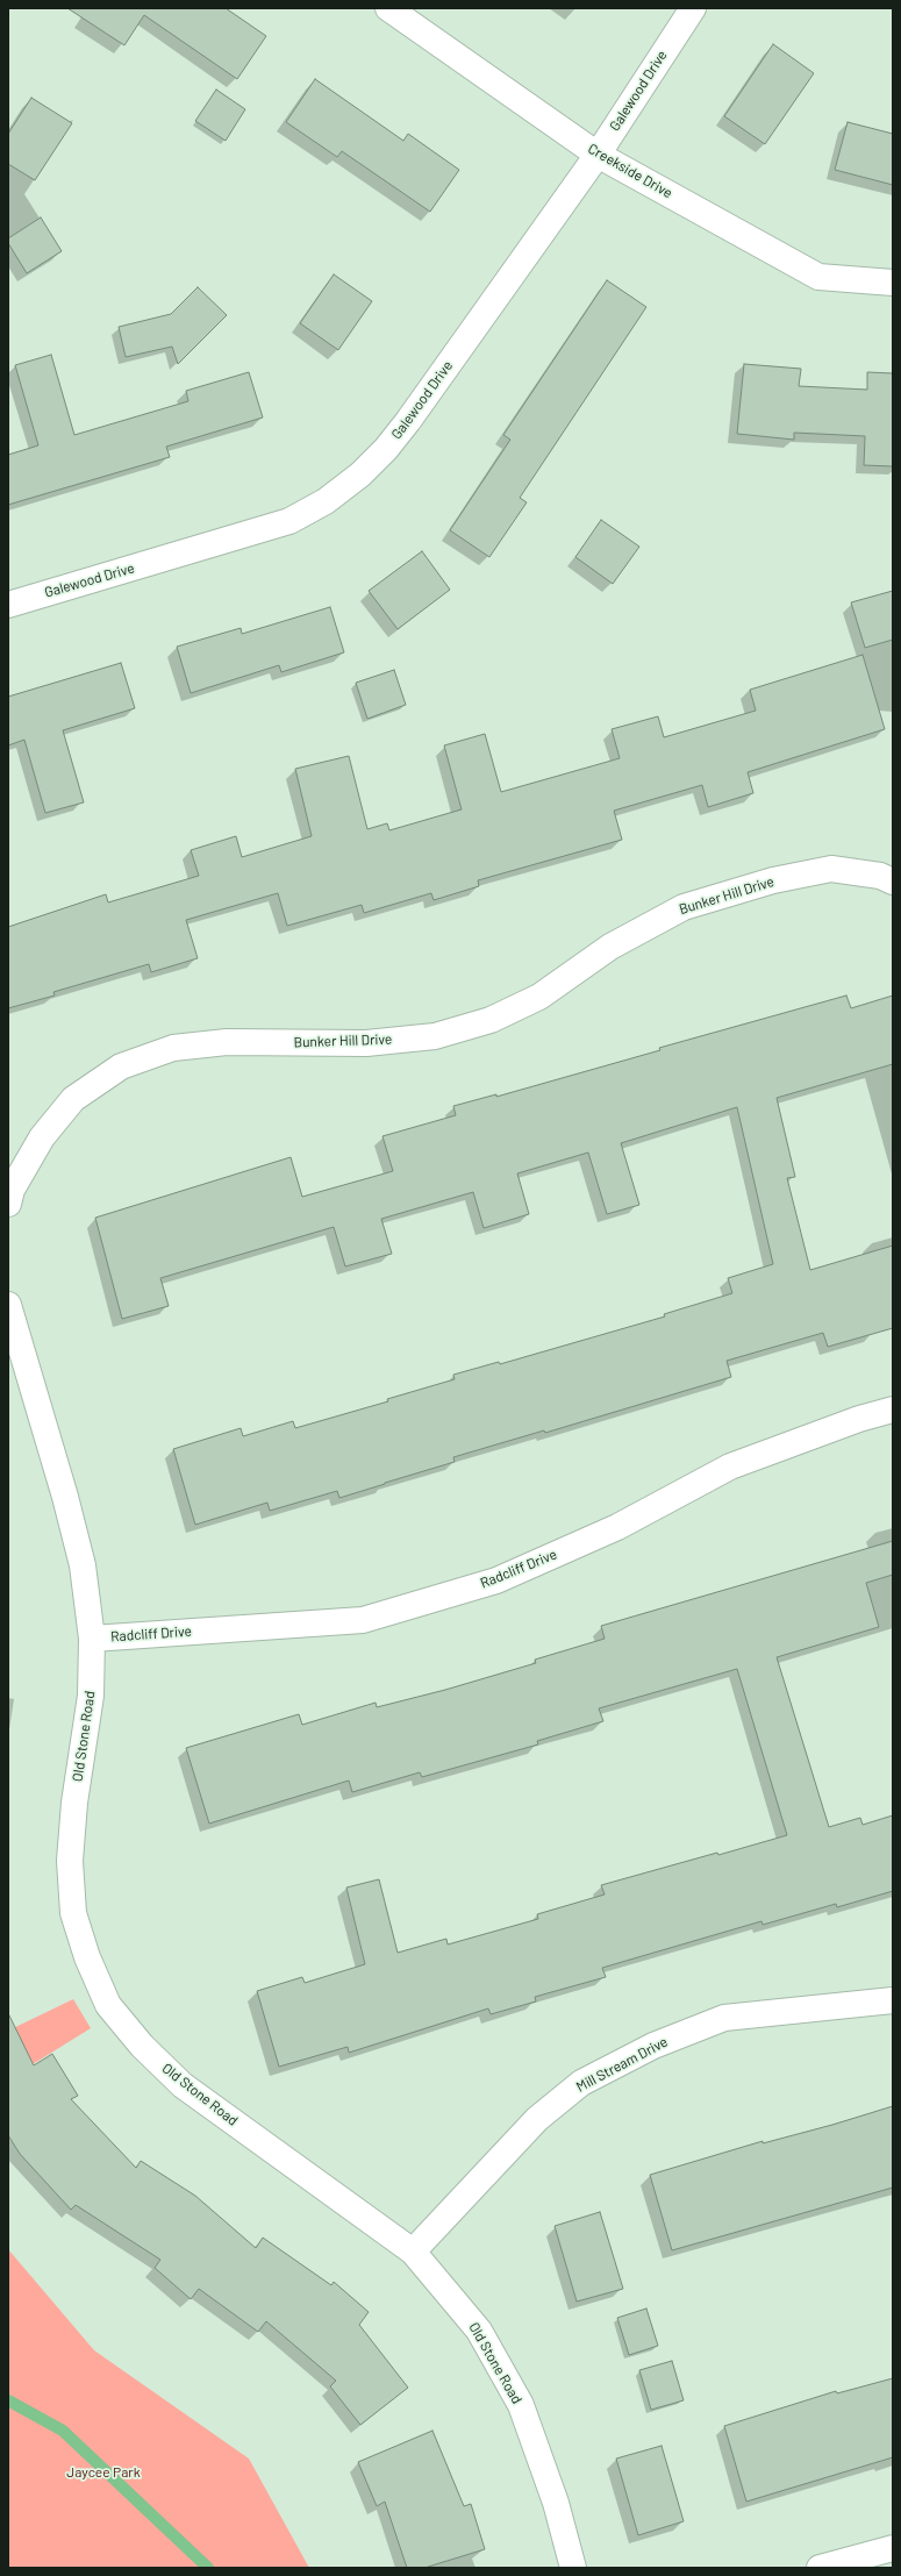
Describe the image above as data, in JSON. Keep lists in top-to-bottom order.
{
  "streets": {
    "street": [
      "Galewood Drive",
      "Creekside Drive",
      "Bunker Hill Drive",
      "Radcliff Drive",
      "Old Stone Road",
      "Mill Stream Drive"
    ]
  },
  "crossings": [
    ["Galewood Drive", "Creekside Drive"],
    ["Radcliff Drive", "Old Stone Road"],
    ["Old Stone Road", "Mill Stream Drive"]
  ],
  "parks": ["Jaycee Park"]
}
